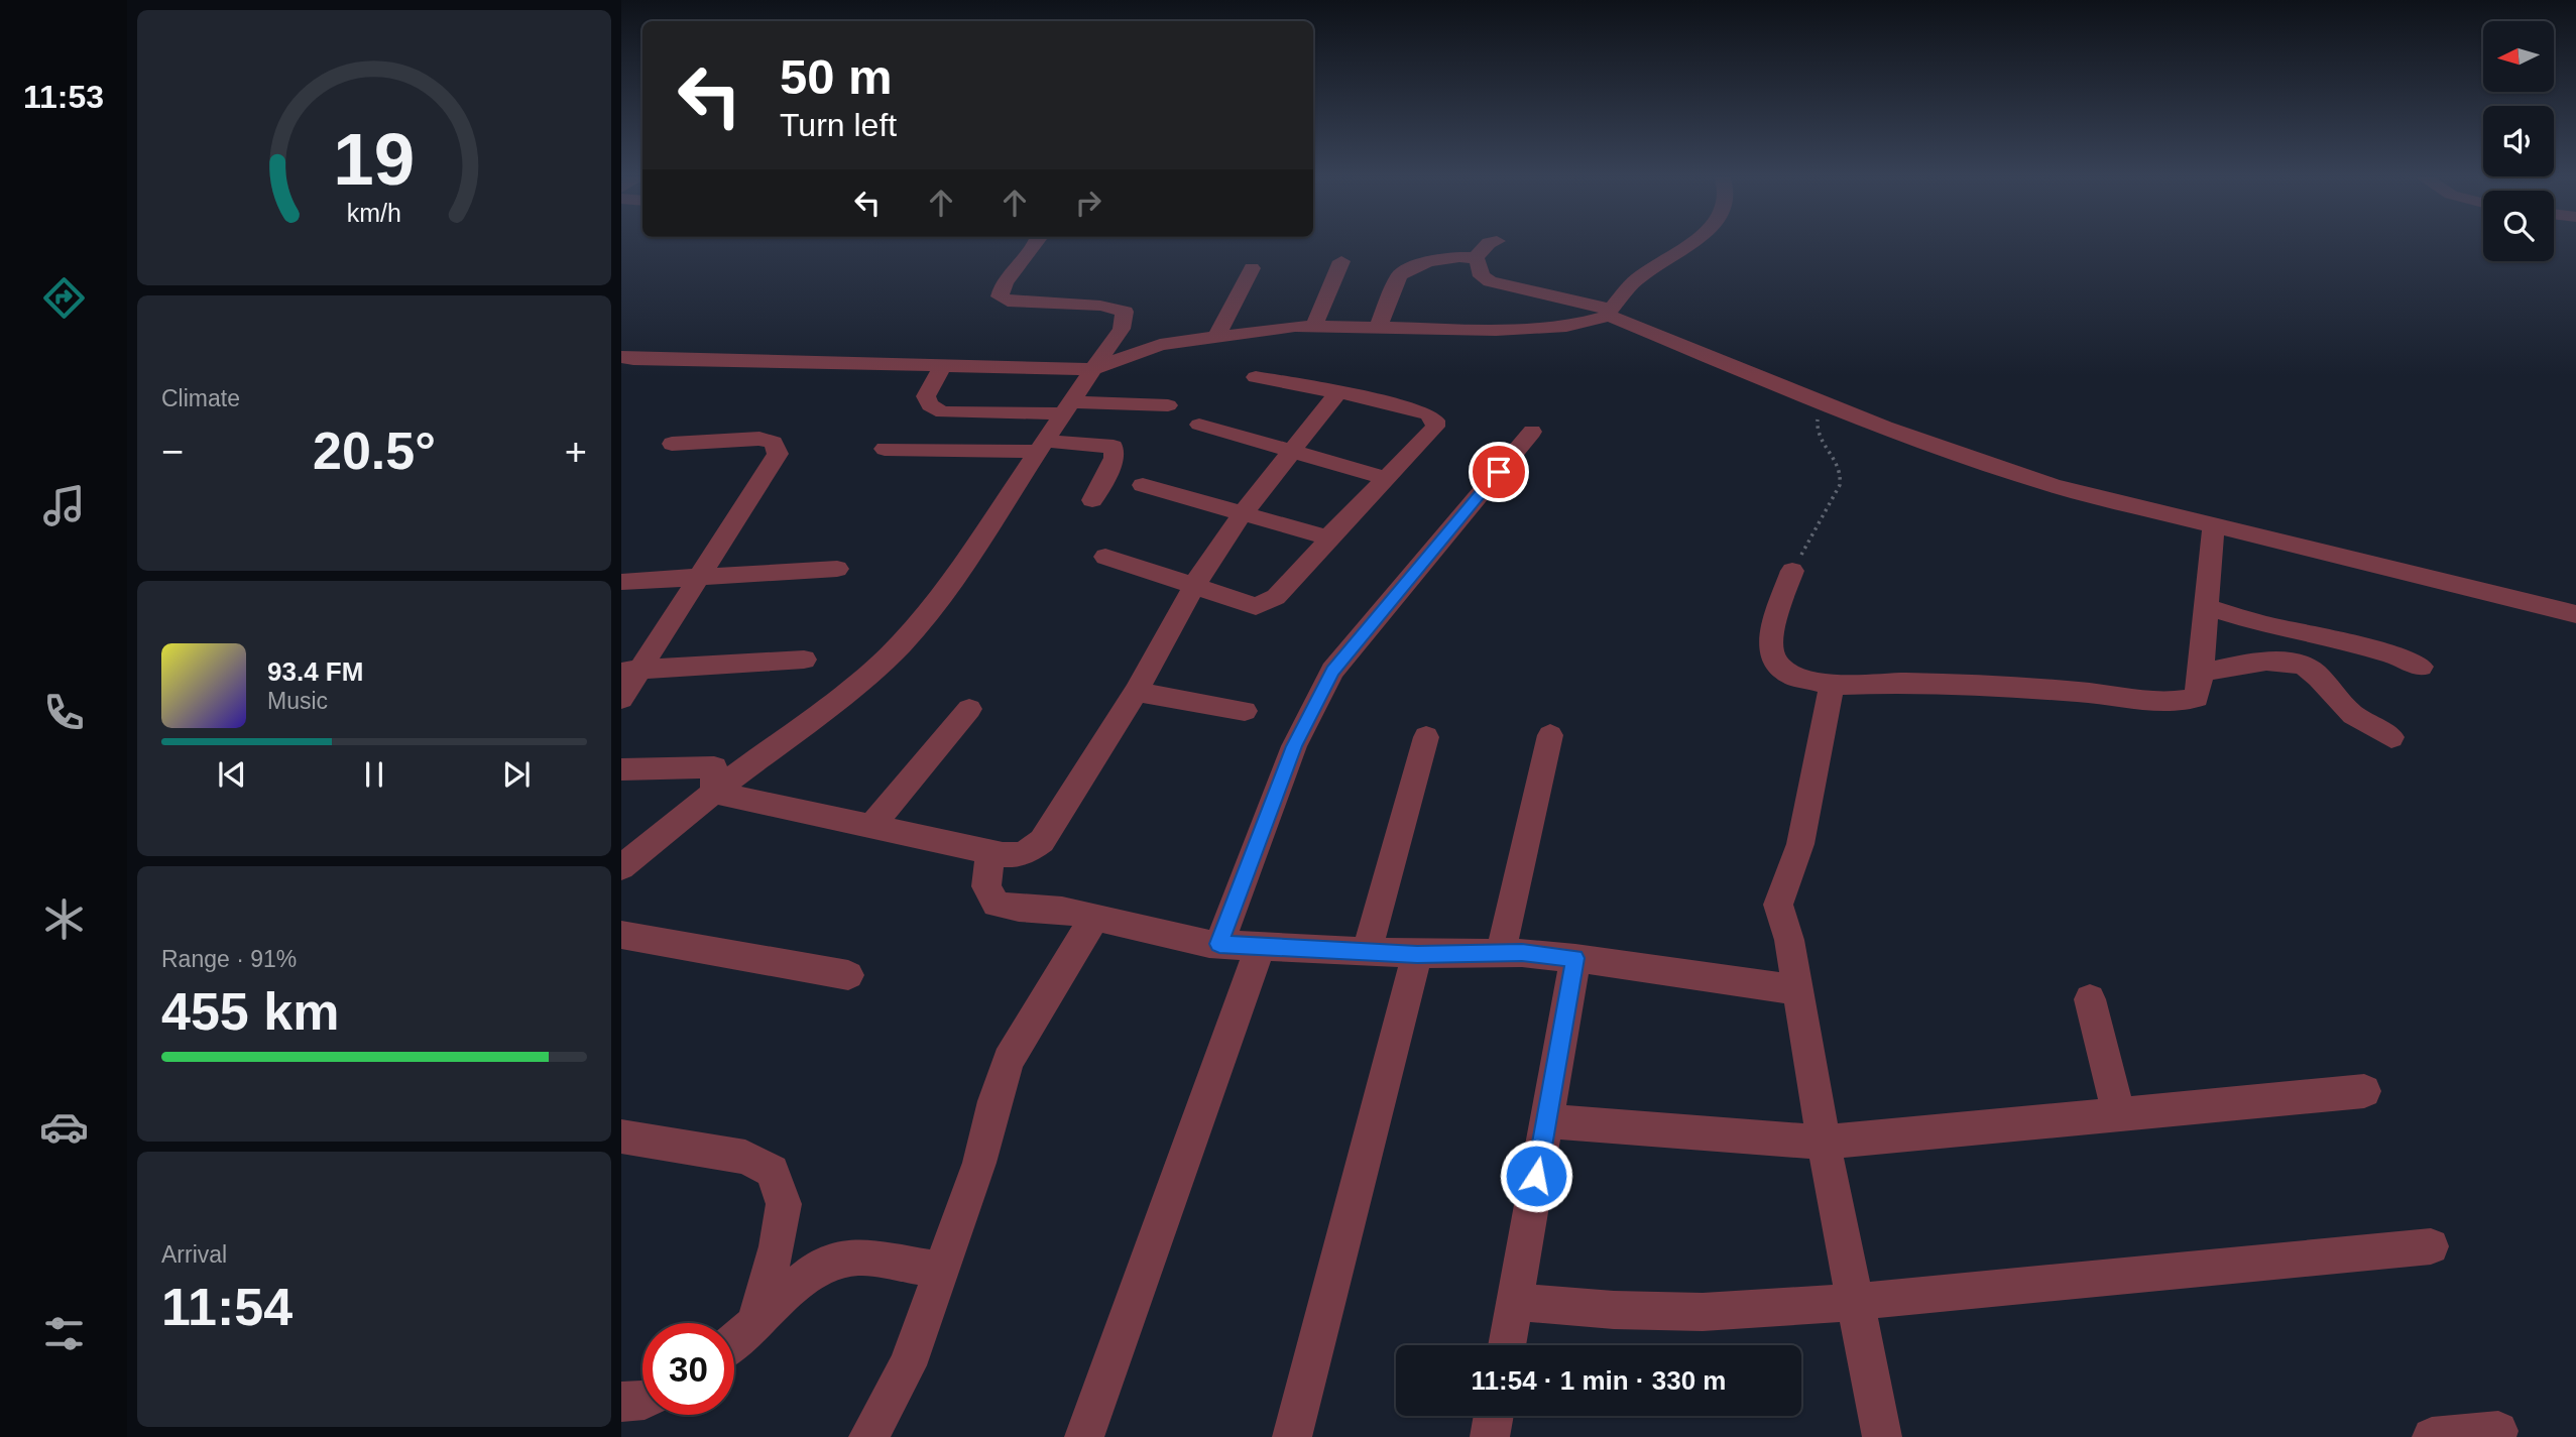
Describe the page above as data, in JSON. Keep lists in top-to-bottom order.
{
  "north": "left",
  "page": {
    "tabs": "11:53",
    "turn": ["50 m", "Turn left"],
    "tile": [
      "Climate",
      ["Range · 91%", "455 km"],
      ["Arrival", "11:54"]
    ],
    "heat": ["−", "20.5°", "+"],
    "song": ["93.4 FM", "Music"],
    "limit": "30",
    "trip": "11:54 · 1 min · 330 m",
    "gauge": ["19", "km/h"]
  }
}
